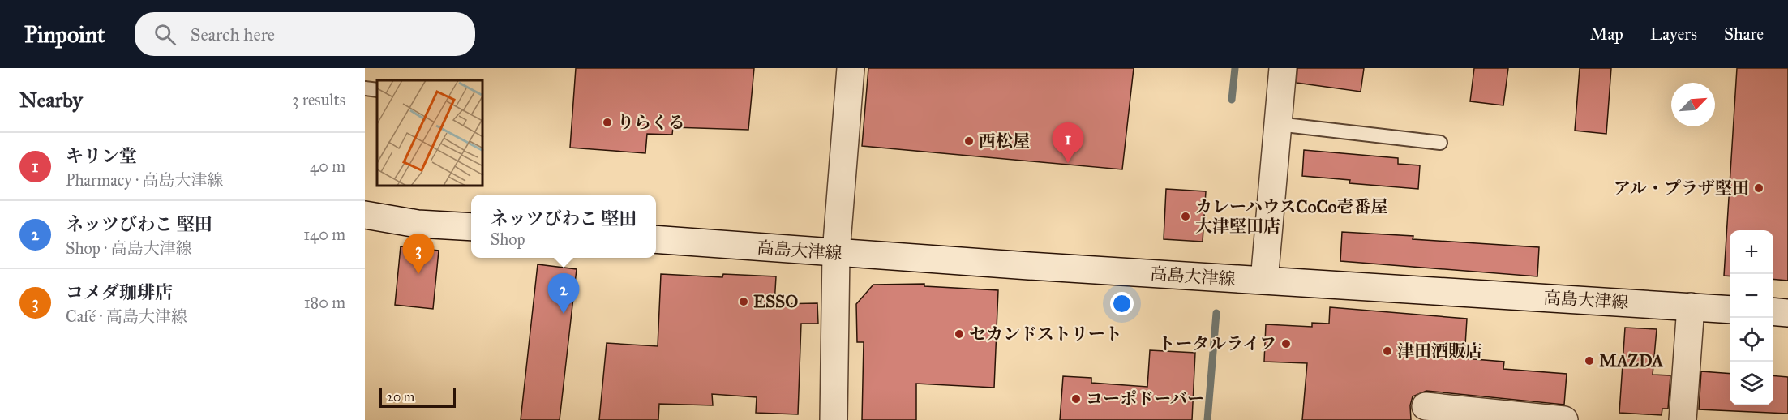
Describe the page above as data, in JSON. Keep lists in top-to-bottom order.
{
  "streets": {
    "main road": ["高島大津線"]
  },
  "places": [
    "りらくる",
    "西松屋",
    "アル・プラザ堅田",
    "カレーハウスCoCo壱番屋 大津堅田店",
    "ESSO",
    "セカンドストリート",
    "トータルライフ",
    "津田酒販店",
    "MAZDA",
    "コーポドーバー"
  ],
  "scale_bar": "20 m",
  "north": "top right",
  "page": {
    "header": "Pinpoint",
    "search": "Search here",
    "nav": ["Map", "Layers", "Share"],
    "heading": ["Nearby", "3 results"],
    "pins": ["1", "3", "2"],
    "list": [
      {
        "mark": "1",
        "name": "キリン堂",
        "note": "Pharmacy · 高島大津線",
        "value": "40 m"
      },
      {
        "mark": "2",
        "name": "ネッツびわこ 堅田",
        "note": "Shop · 高島大津線",
        "value": "140 m"
      },
      {
        "mark": "3",
        "name": "コメダ珈琲店",
        "note": "Café · 高島大津線",
        "value": "180 m"
      }
    ],
    "popup": ["ネッツびわこ 堅田", "Shop"],
    "map_buttons": ["+", "−"],
    "scale": "20 m"
  }
}
